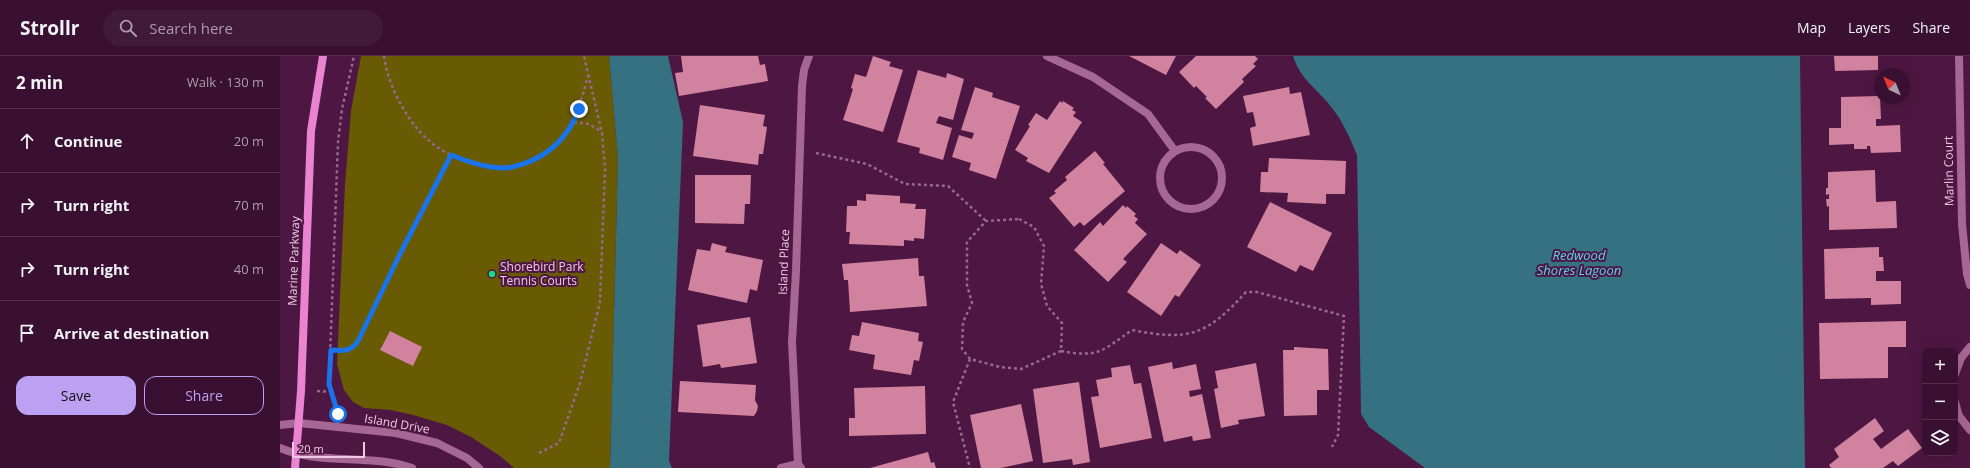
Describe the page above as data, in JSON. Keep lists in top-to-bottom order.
{
  "streets": {
    "main road": ["Marine Parkway"],
    "street": ["Marlin Court", "Island Place", "Island Drive"]
  },
  "crossings": [
    ["Marine Parkway", "Island Drive"]
  ],
  "water": ["Redwood Shores Lagoon"],
  "places": ["Shorebird Park Tennis Courts"],
  "scale_bar": "20 m",
  "north": "top left",
  "page": {
    "header": "Strollr",
    "search": "Search here",
    "nav": ["Map", "Layers", "Share"],
    "heading": ["2 min", "Walk · 130 m"],
    "list": [
      ["Continue", "20 m"],
      ["Turn right", "70 m"],
      ["Turn right", "40 m"],
      "Arrive at destination"
    ],
    "map_buttons": ["+", "−"],
    "buttons": ["Save", "Share"],
    "scale": "20 m"
  }
}
